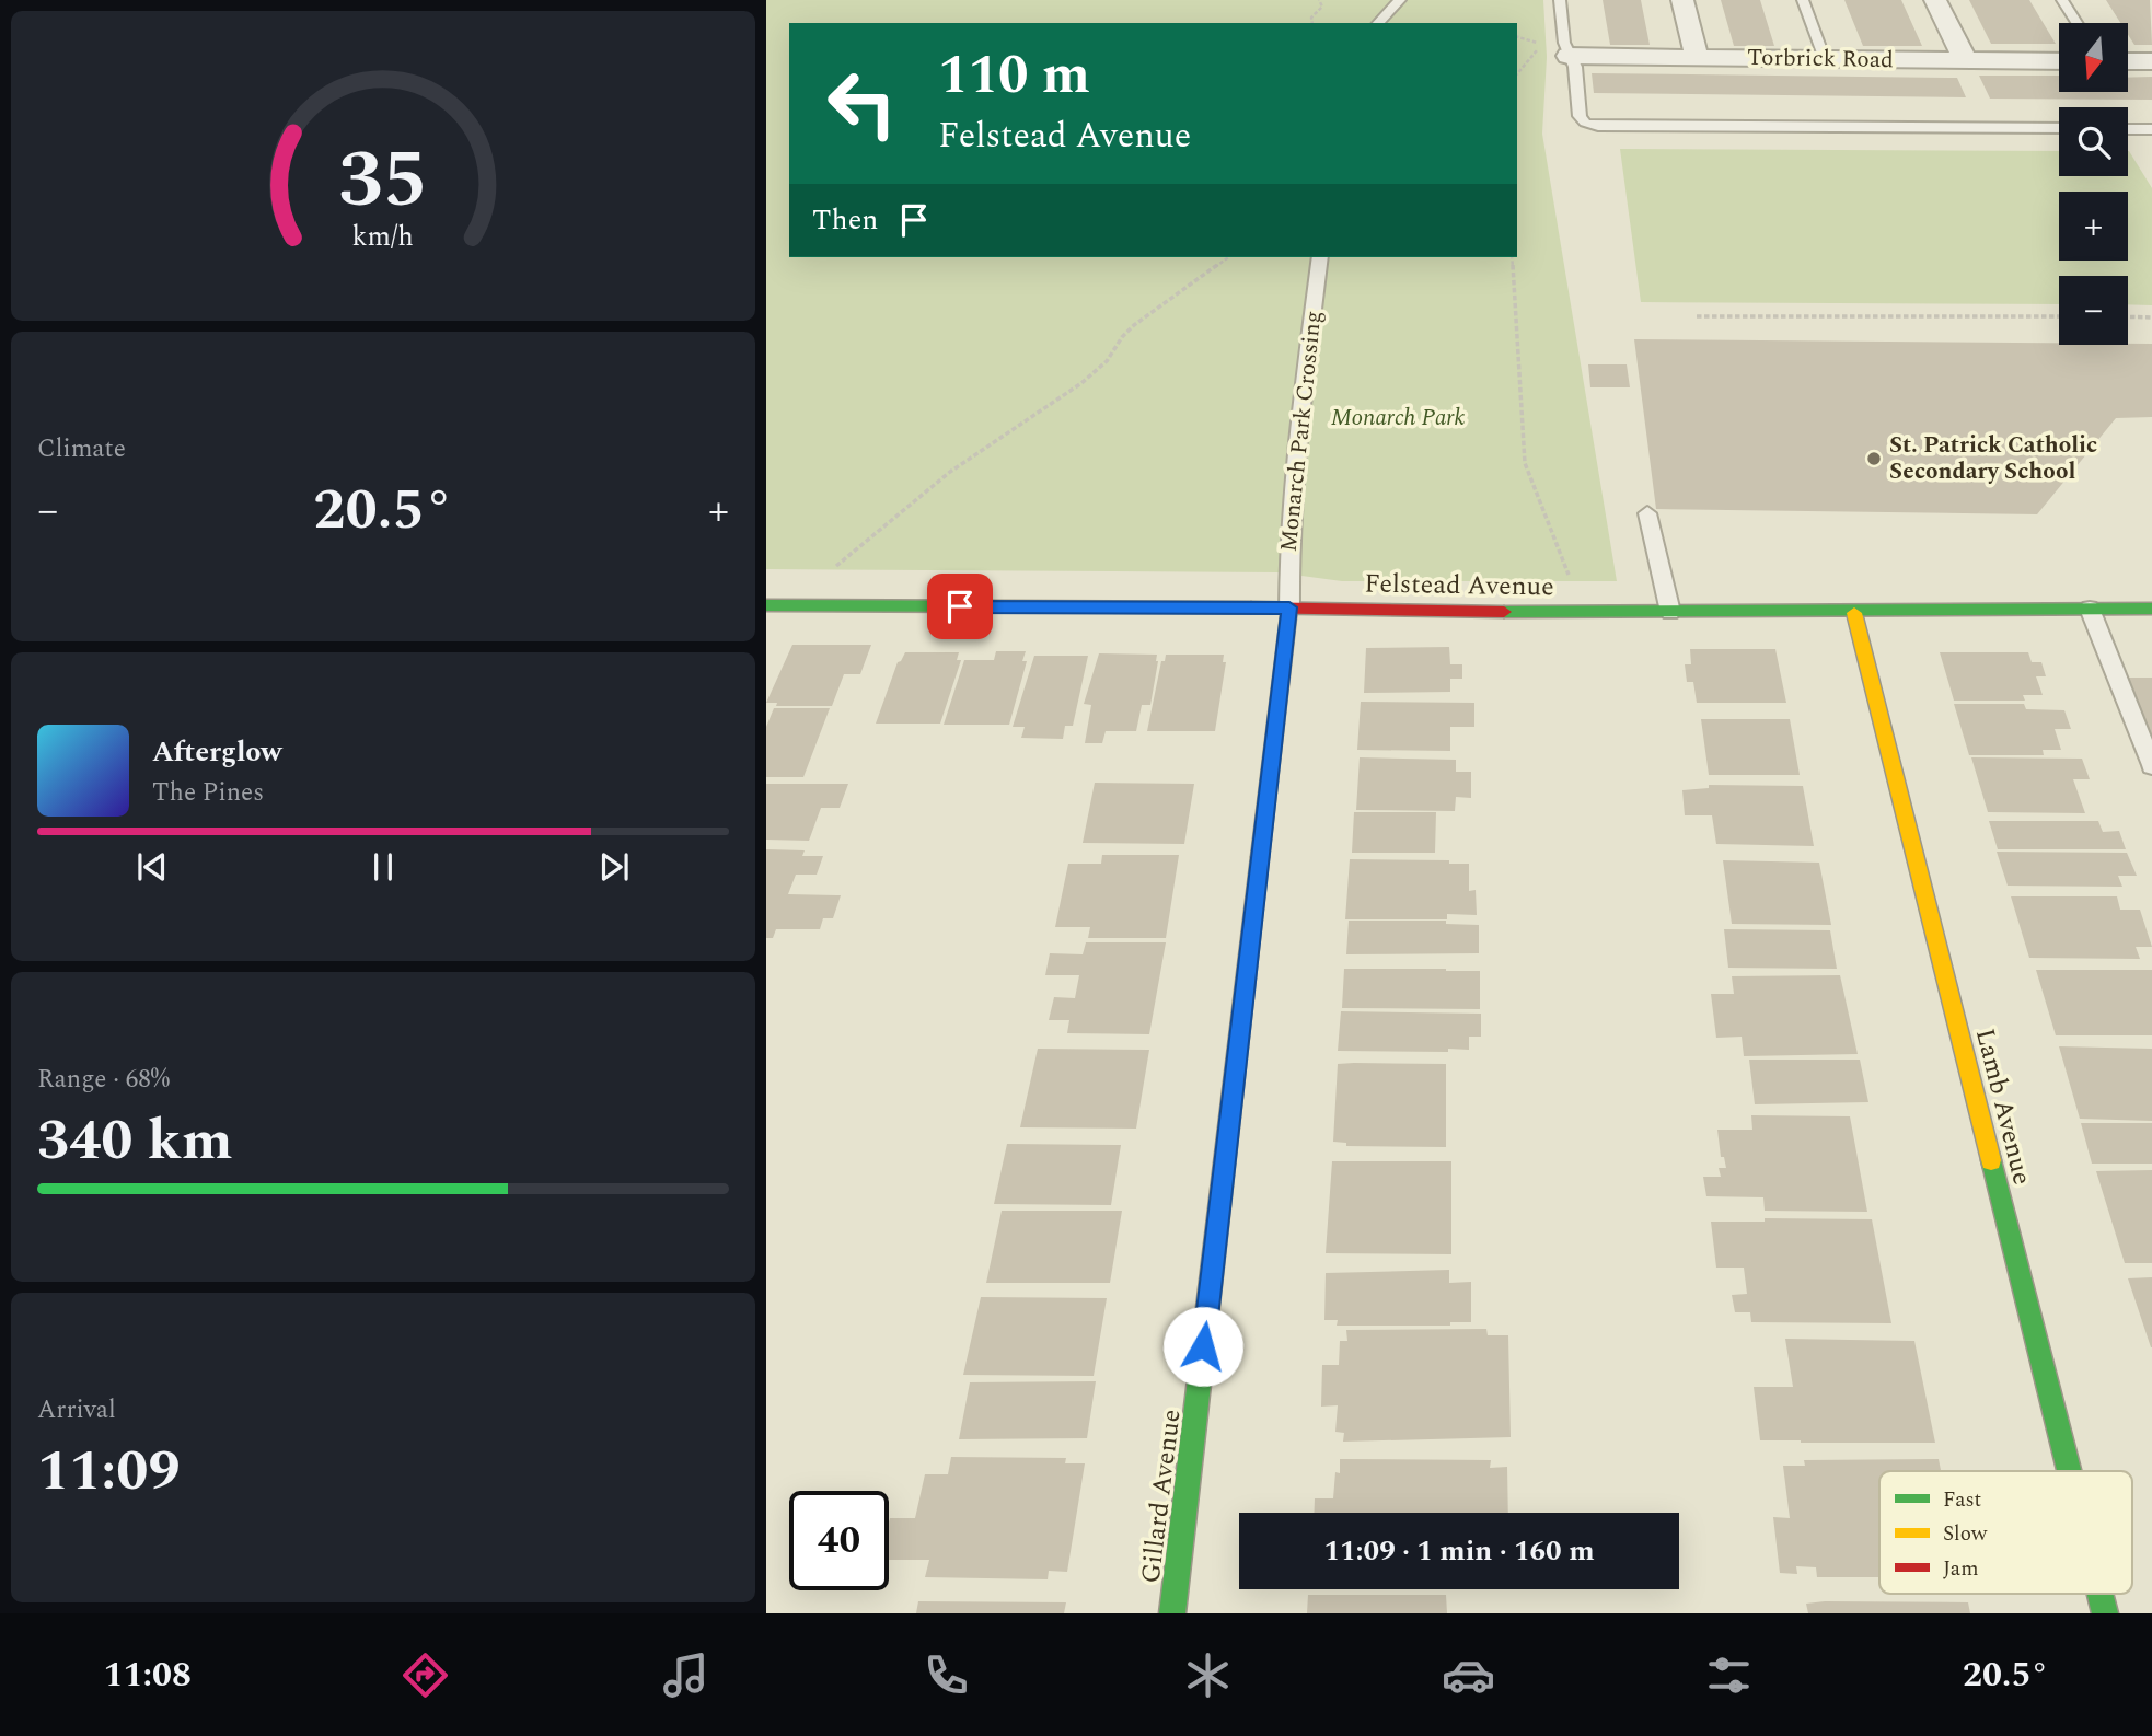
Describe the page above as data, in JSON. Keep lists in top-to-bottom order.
{
  "streets": {
    "street": [
      "Torbrick Road",
      "Felstead Avenue",
      "Lamb Avenue",
      "Gillard Avenue"
    ],
    "lane": ["Monarch Park Crossing"]
  },
  "crossings": [
    ["Monarch Park Crossing", "Felstead Avenue"],
    ["Monarch Park Crossing", "Gillard Avenue"],
    ["Felstead Avenue", "Lamb Avenue"],
    ["Felstead Avenue", "Gillard Avenue"]
  ],
  "parks": ["Monarch Park"],
  "places": ["St. Patrick Catholic Secondary School"],
  "legend": ["Fast", "Slow", "Jam"],
  "north": "bottom",
  "page": {
    "map_buttons": ["+", "−"],
    "turn": ["110 m", "Felstead Avenue"],
    "then": "Then",
    "tile": [
      "Climate",
      ["Range · 68%", "340 km"],
      ["Arrival", "11:09"]
    ],
    "heat": ["−", "20.5°", "+"],
    "song": ["Afterglow", "The Pines"],
    "limit": "40",
    "trip": "11:09 · 1 min · 160 m",
    "tabs": ["11:08", "20.5°"],
    "gauge": ["35", "km/h"]
  }
}
